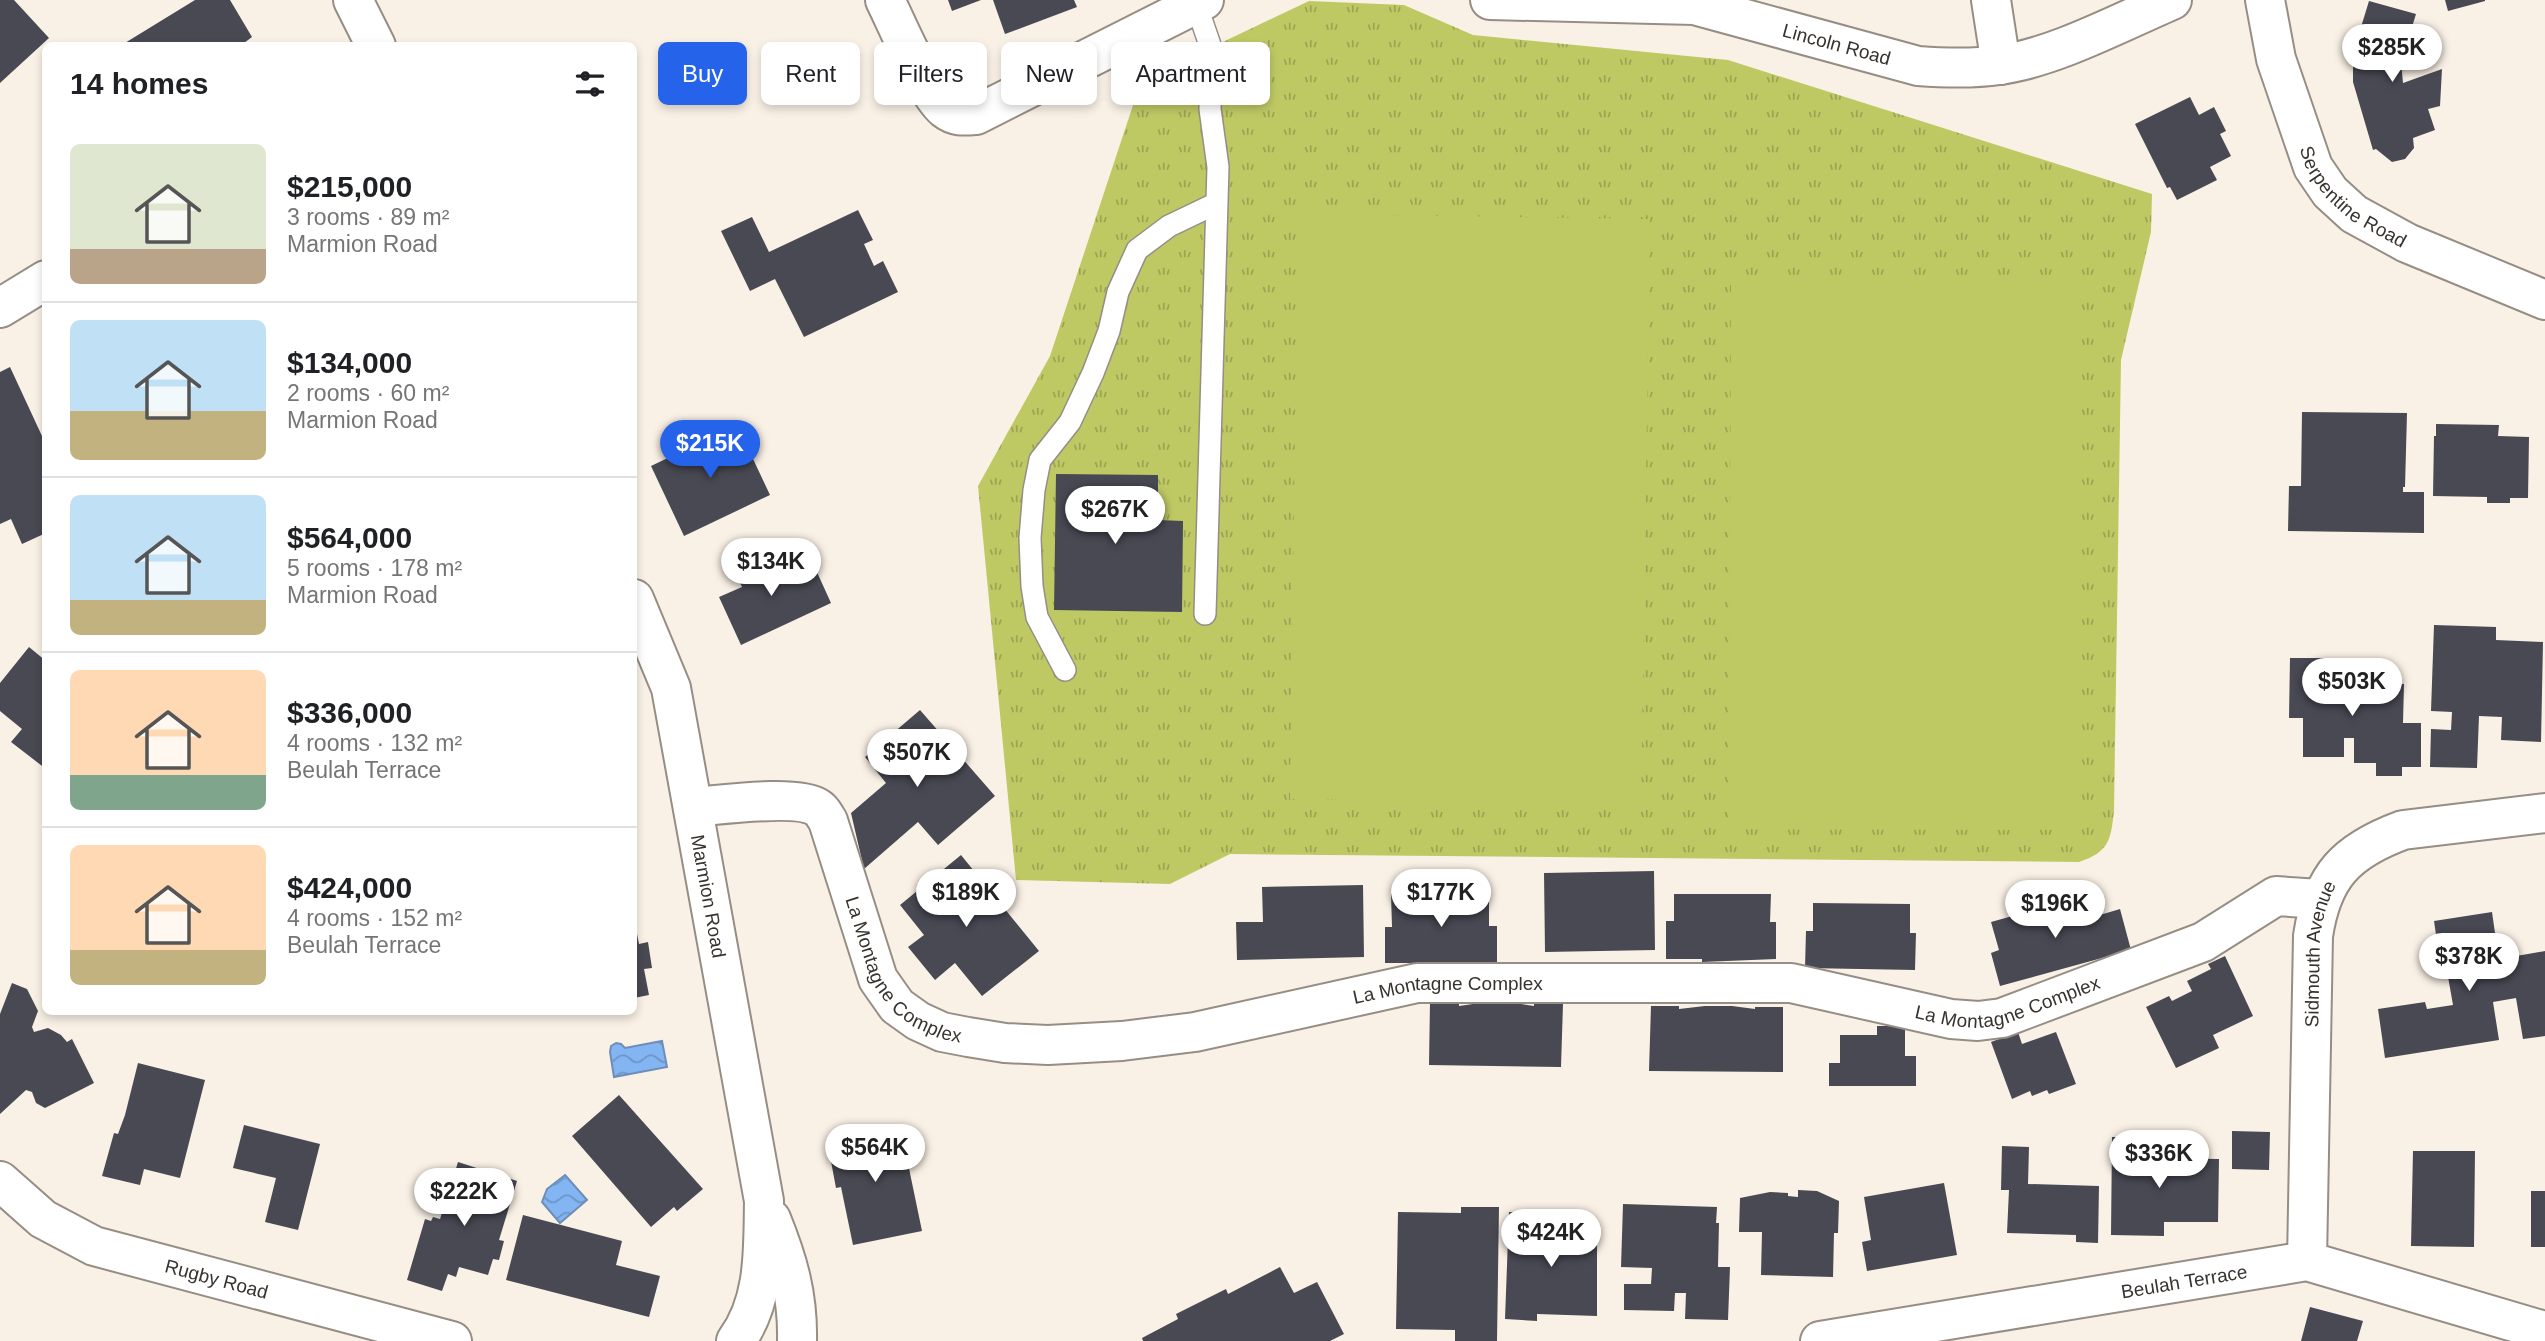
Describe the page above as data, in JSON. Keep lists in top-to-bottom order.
{
  "streets": {
    "street": [
      "Lincoln Road",
      "Serpentine Road",
      "Marmion Road",
      "Sidmouth Avenue",
      "La Montagne Complex",
      "Rugby Road",
      "Beulah Terrace"
    ]
  },
  "crossings": [
    ["Marmion Road", "La Montagne Complex"],
    ["Sidmouth Avenue", "La Montagne Complex"],
    ["Sidmouth Avenue", "Beulah Terrace"]
  ],
  "page": {
    "price": [
      "$285K",
      "$215K",
      "$267K",
      "$134K",
      "$503K",
      "$507K",
      "$189K",
      "$177K",
      "$196K",
      "$378K",
      "$564K",
      "$336K",
      "$222K",
      "$424K"
    ],
    "chip": [
      "Buy",
      "Rent",
      "Filters",
      "New",
      "Apartment"
    ],
    "heading": "14 homes",
    "list": [
      {
        "name": "$215,000",
        "note": "3 rooms · 89 m² · Marmion Road"
      },
      {
        "name": "$134,000",
        "note": "2 rooms · 60 m² · Marmion Road"
      },
      {
        "name": "$564,000",
        "note": "5 rooms · 178 m² · Marmion Road"
      },
      {
        "name": "$336,000",
        "note": "4 rooms · 132 m² · Beulah Terrace"
      },
      {
        "name": "$424,000",
        "note": "4 rooms · 152 m² · Beulah Terrace"
      }
    ]
  }
}
